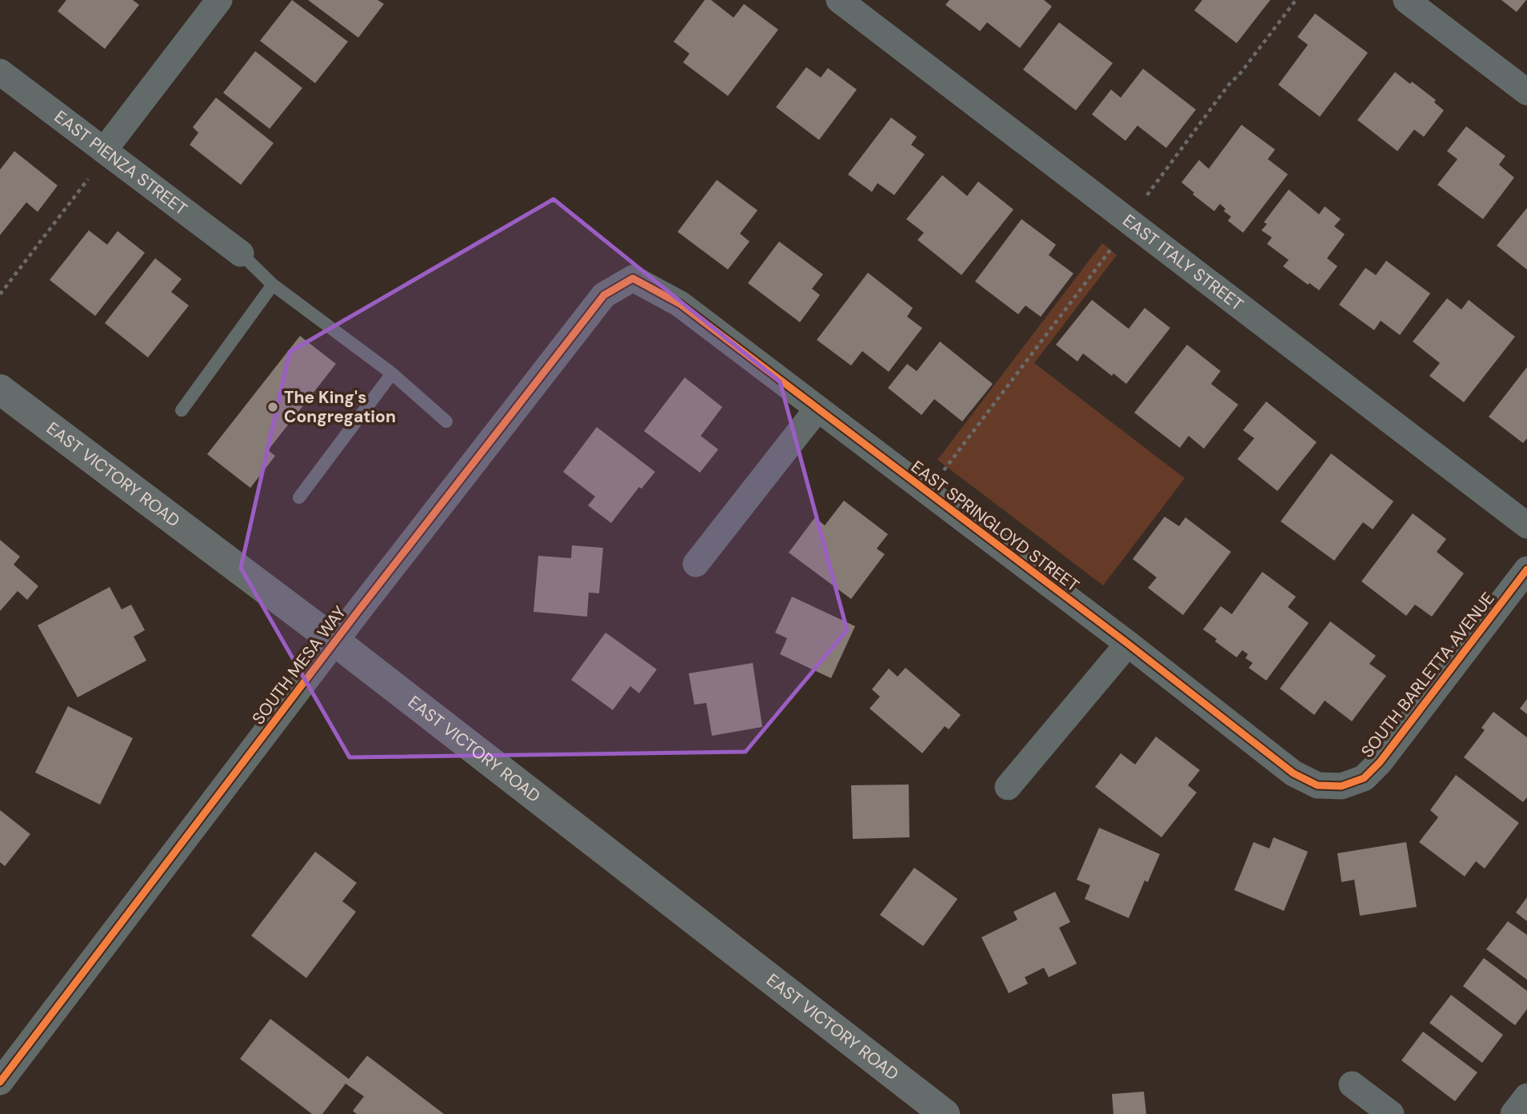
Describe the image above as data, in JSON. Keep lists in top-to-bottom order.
{
  "streets": {
    "main road": ["EAST VICTORY ROAD"],
    "street": [
      "EAST PIENZA STREET",
      "EAST ITALY STREET",
      "EAST SPRINGLOYD STREET",
      "SOUTH MESA WAY",
      "SOUTH BARLETTA AVENUE"
    ]
  },
  "crossings": [
    ["EAST VICTORY ROAD", "SOUTH MESA WAY"],
    ["EAST SPRINGLOYD STREET", "SOUTH MESA WAY"],
    ["EAST SPRINGLOYD STREET", "SOUTH BARLETTA AVENUE"]
  ],
  "places": ["The King's Congregation"]
}
